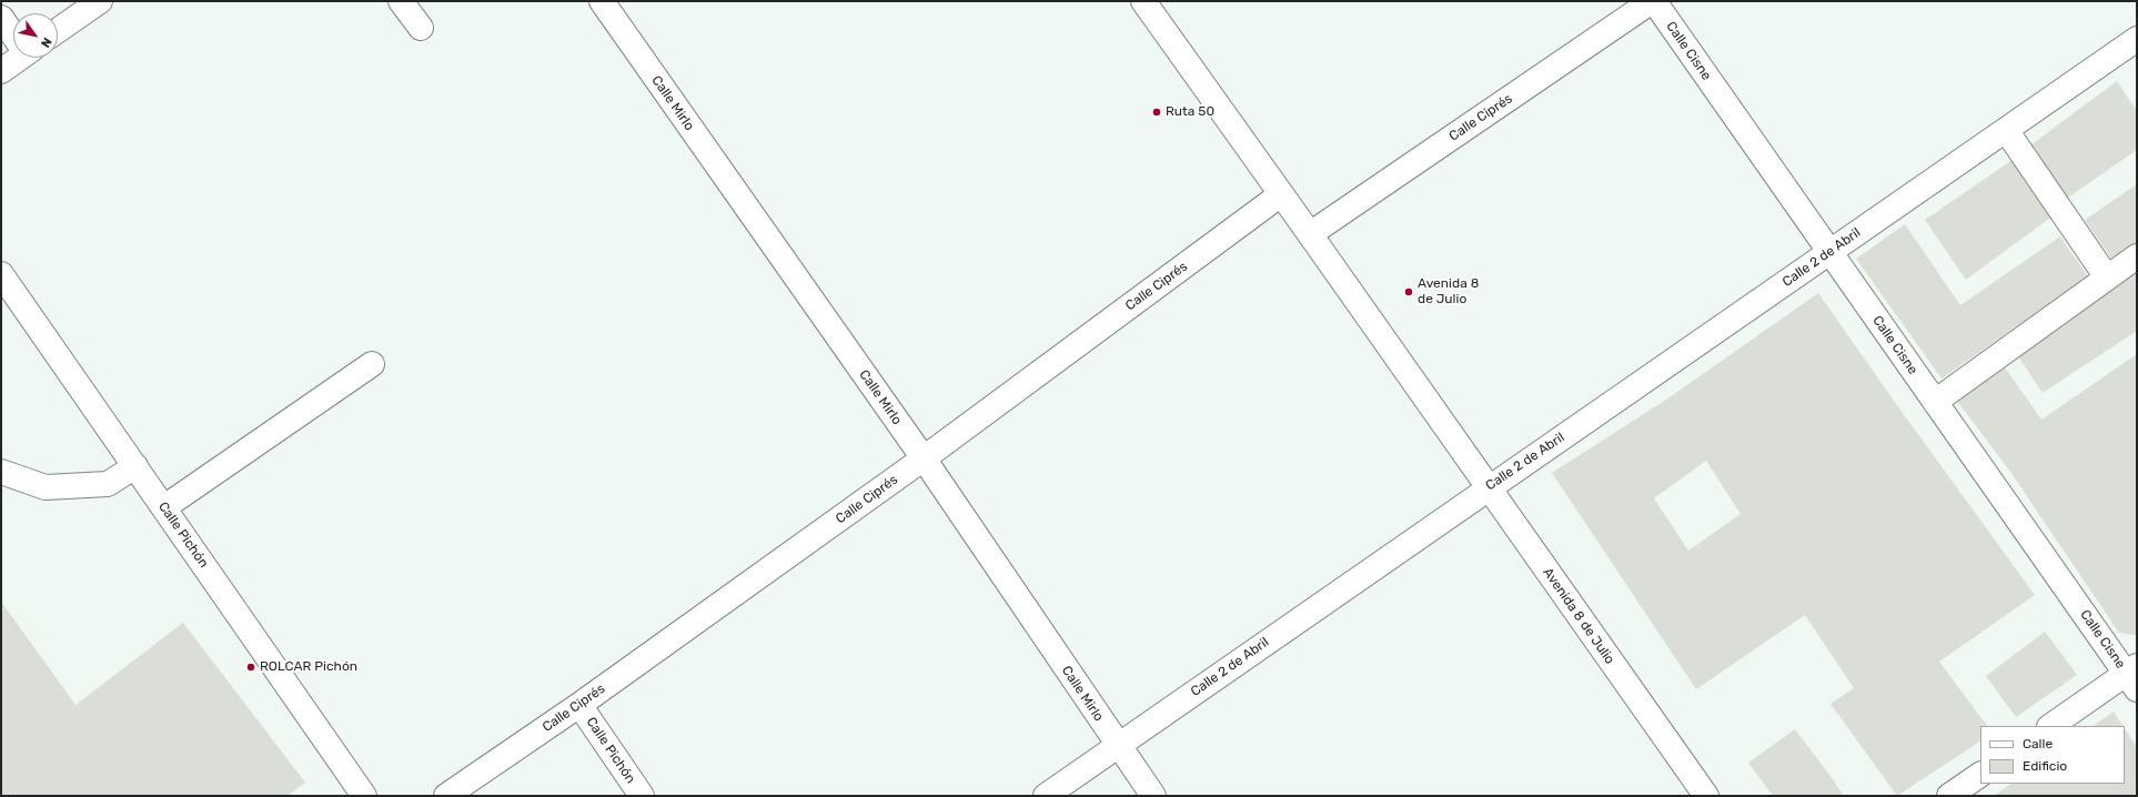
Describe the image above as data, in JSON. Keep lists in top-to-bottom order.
{
  "streets": {
    "street": [
      "Calle Cisne",
      "Calle Mirlo",
      "Calle Ciprés",
      "Calle 2 de Abril",
      "Calle Pichón",
      "Avenida 8 de Julio"
    ]
  },
  "crossings": [
    ["Calle Cisne", "Calle Ciprés"],
    ["Calle Cisne", "Calle 2 de Abril"],
    ["Calle Mirlo", "Calle Ciprés"],
    ["Calle Mirlo", "Calle 2 de Abril"],
    ["Calle Ciprés", "Calle Pichón"],
    ["Calle Ciprés", "Avenida 8 de Julio"],
    ["Calle 2 de Abril", "Avenida 8 de Julio"]
  ],
  "places": ["Ruta 50", "Avenida 8 de Julio", "ROLCAR Pichón"],
  "legend": ["Calle", "Edificio"],
  "north": "bottom right"
}
